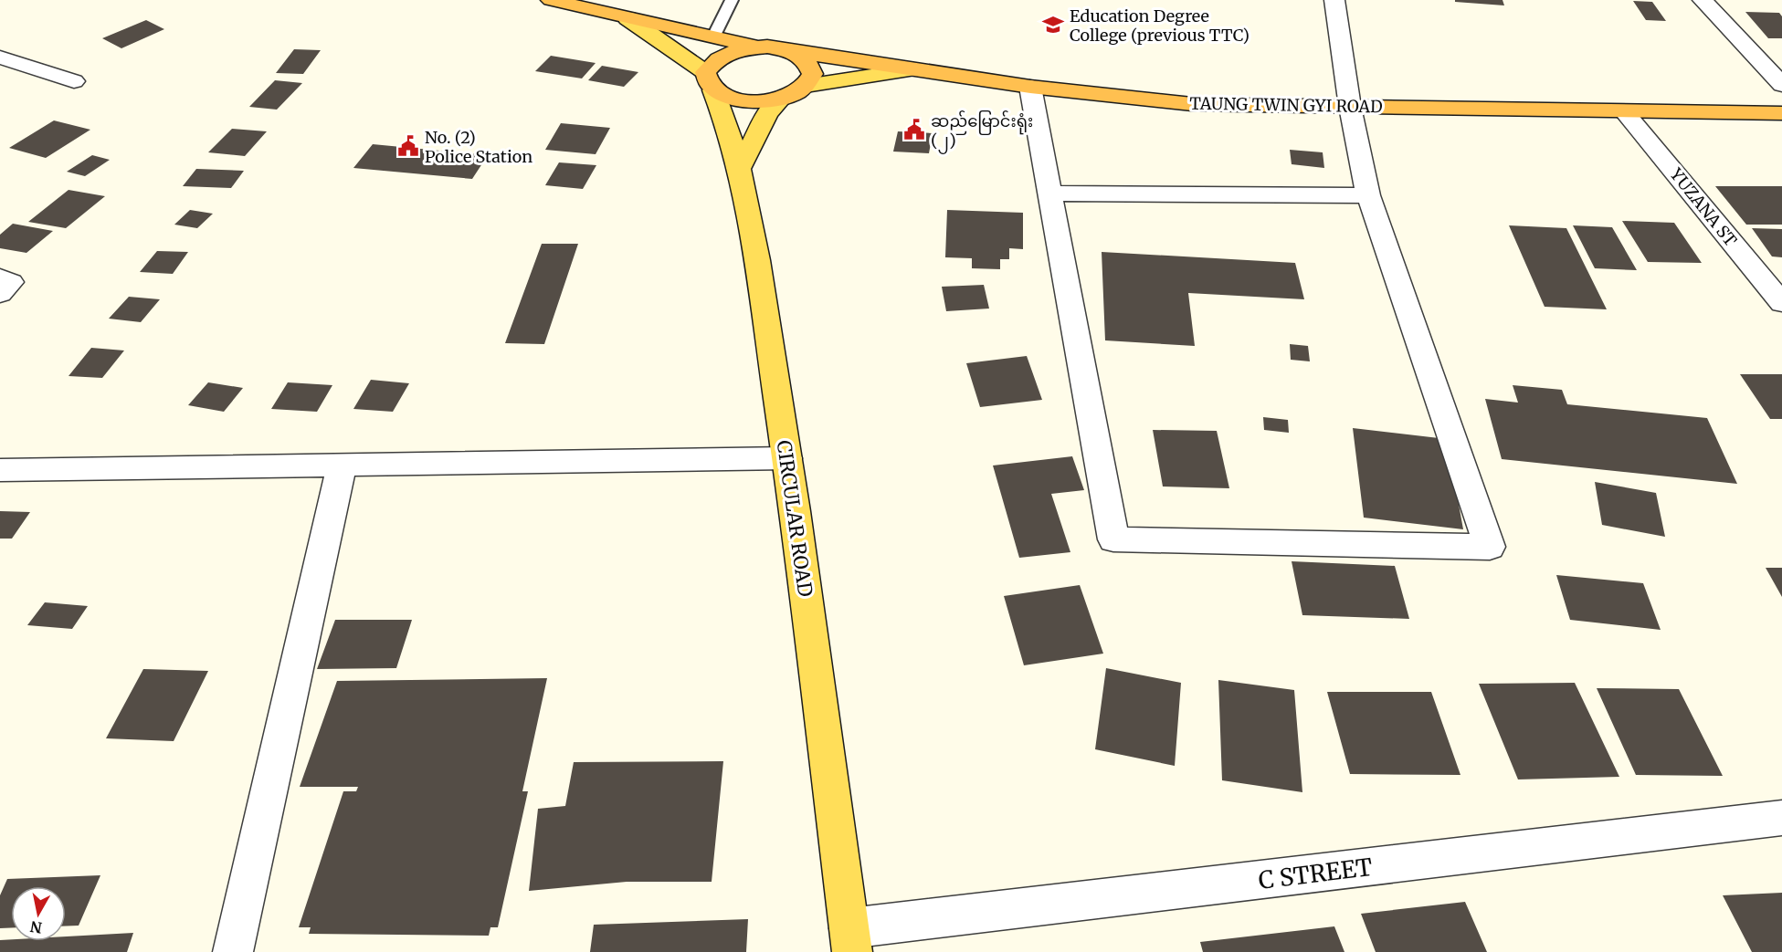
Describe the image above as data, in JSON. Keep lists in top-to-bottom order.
{
  "streets": {
    "highway": ["TAUNG TWIN GYI ROAD"],
    "main road": ["CIRCULAR ROAD"],
    "street": ["YUZANA ST", "C STREET"]
  },
  "crossings": [
    ["TAUNG TWIN GYI ROAD", "YUZANA ST"],
    ["CIRCULAR ROAD", "C STREET"]
  ],
  "places": {
    "school or university": ["Education Degree College (previous TTC)"],
    "public building": ["ဆည်မြောင်းရုံး (၂)", "No. (2) Police Station"]
  },
  "north": "bottom"
}
